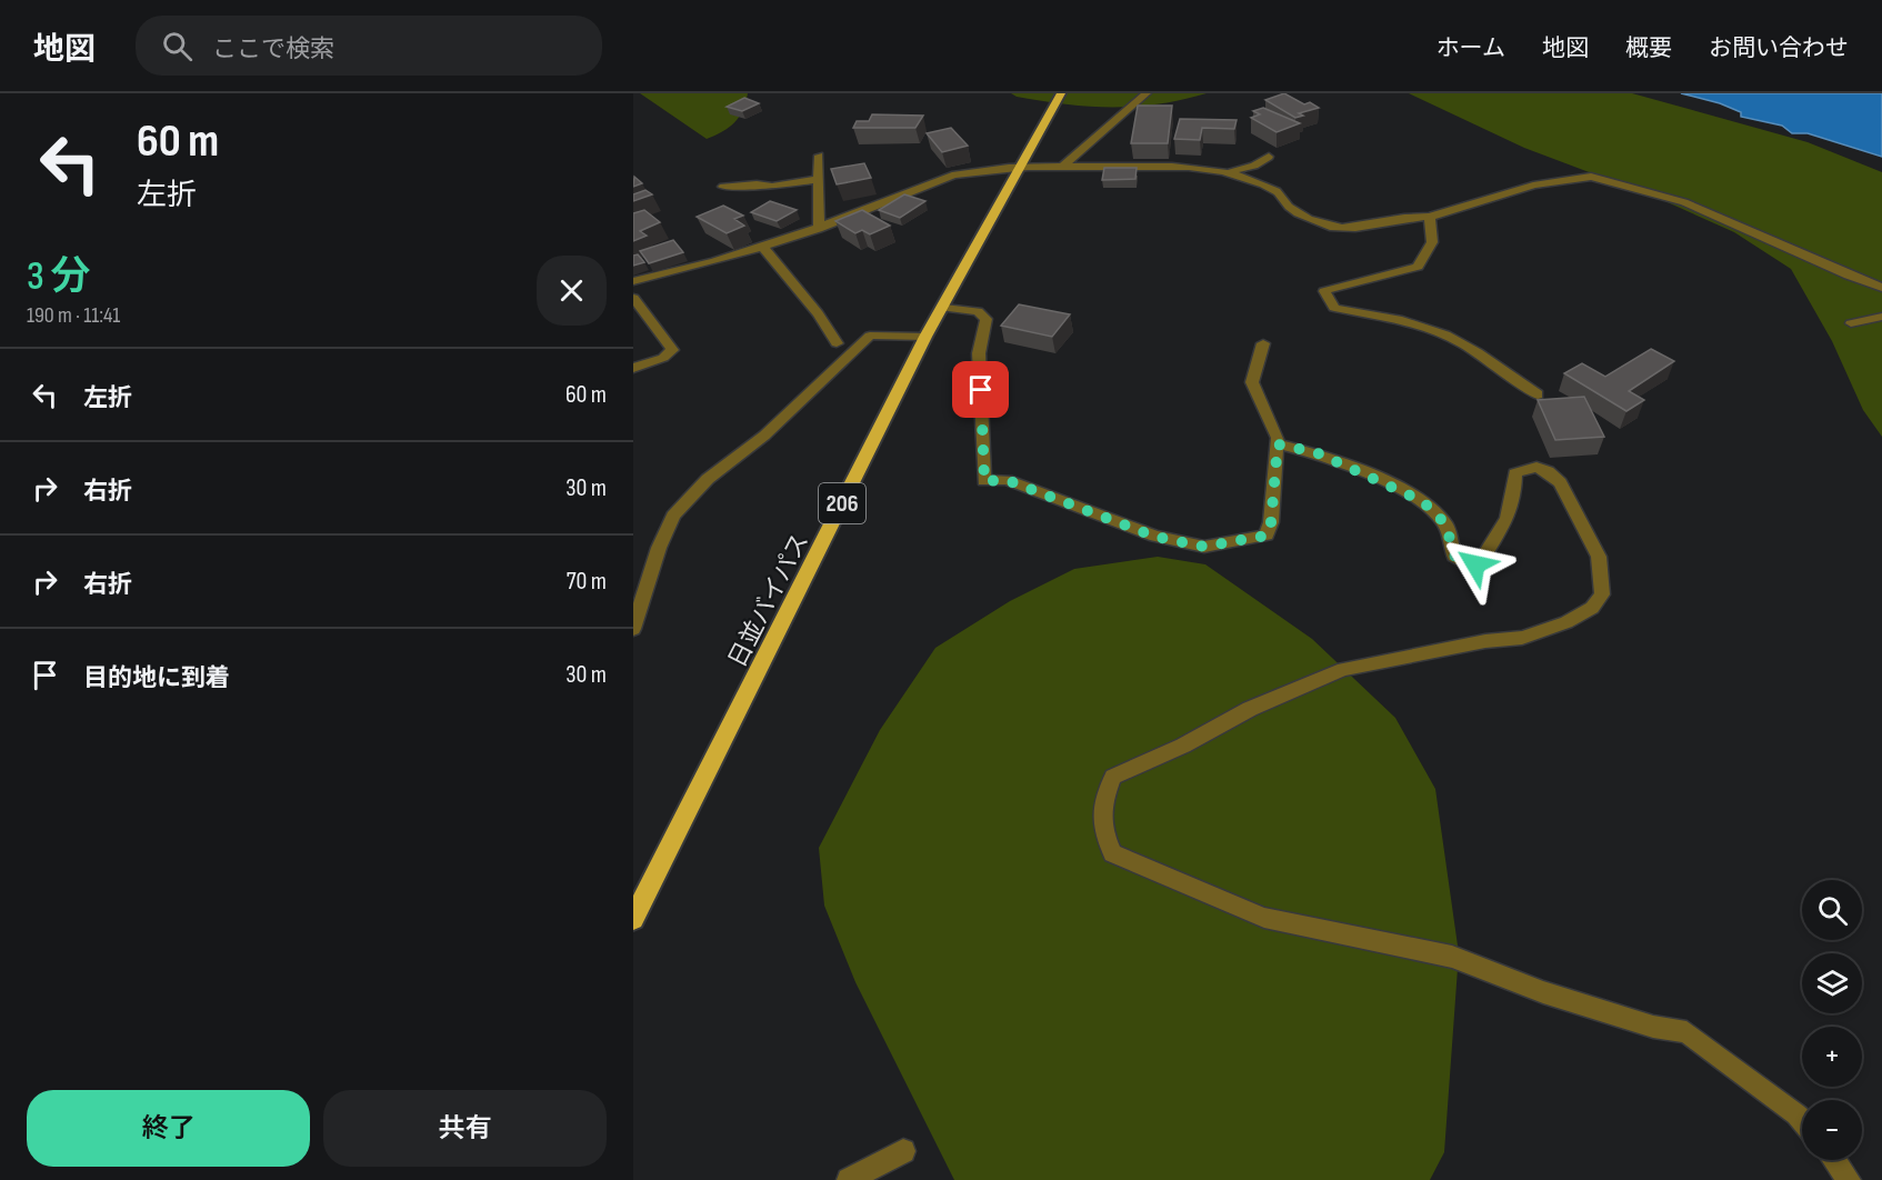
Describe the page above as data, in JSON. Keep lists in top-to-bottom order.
{
  "streets": {
    "highway": ["206", "日並バイパス"]
  },
  "page": {
    "header": "地図",
    "search": "ここで検索",
    "nav": [
      "ホーム",
      "地図",
      "概要",
      "お問い合わせ"
    ],
    "turn": ["60 m", "左折"],
    "heading": ["3 分", "190 m · 11:41"],
    "list": [
      {
        "name": "左折",
        "value": "60 m"
      },
      {
        "name": "右折",
        "value": "30 m"
      },
      {
        "name": "右折",
        "value": "70 m"
      },
      {
        "name": "目的地に到着",
        "value": "30 m"
      }
    ],
    "map_buttons": ["+", "−"],
    "buttons": ["終了", "共有"]
  }
}
